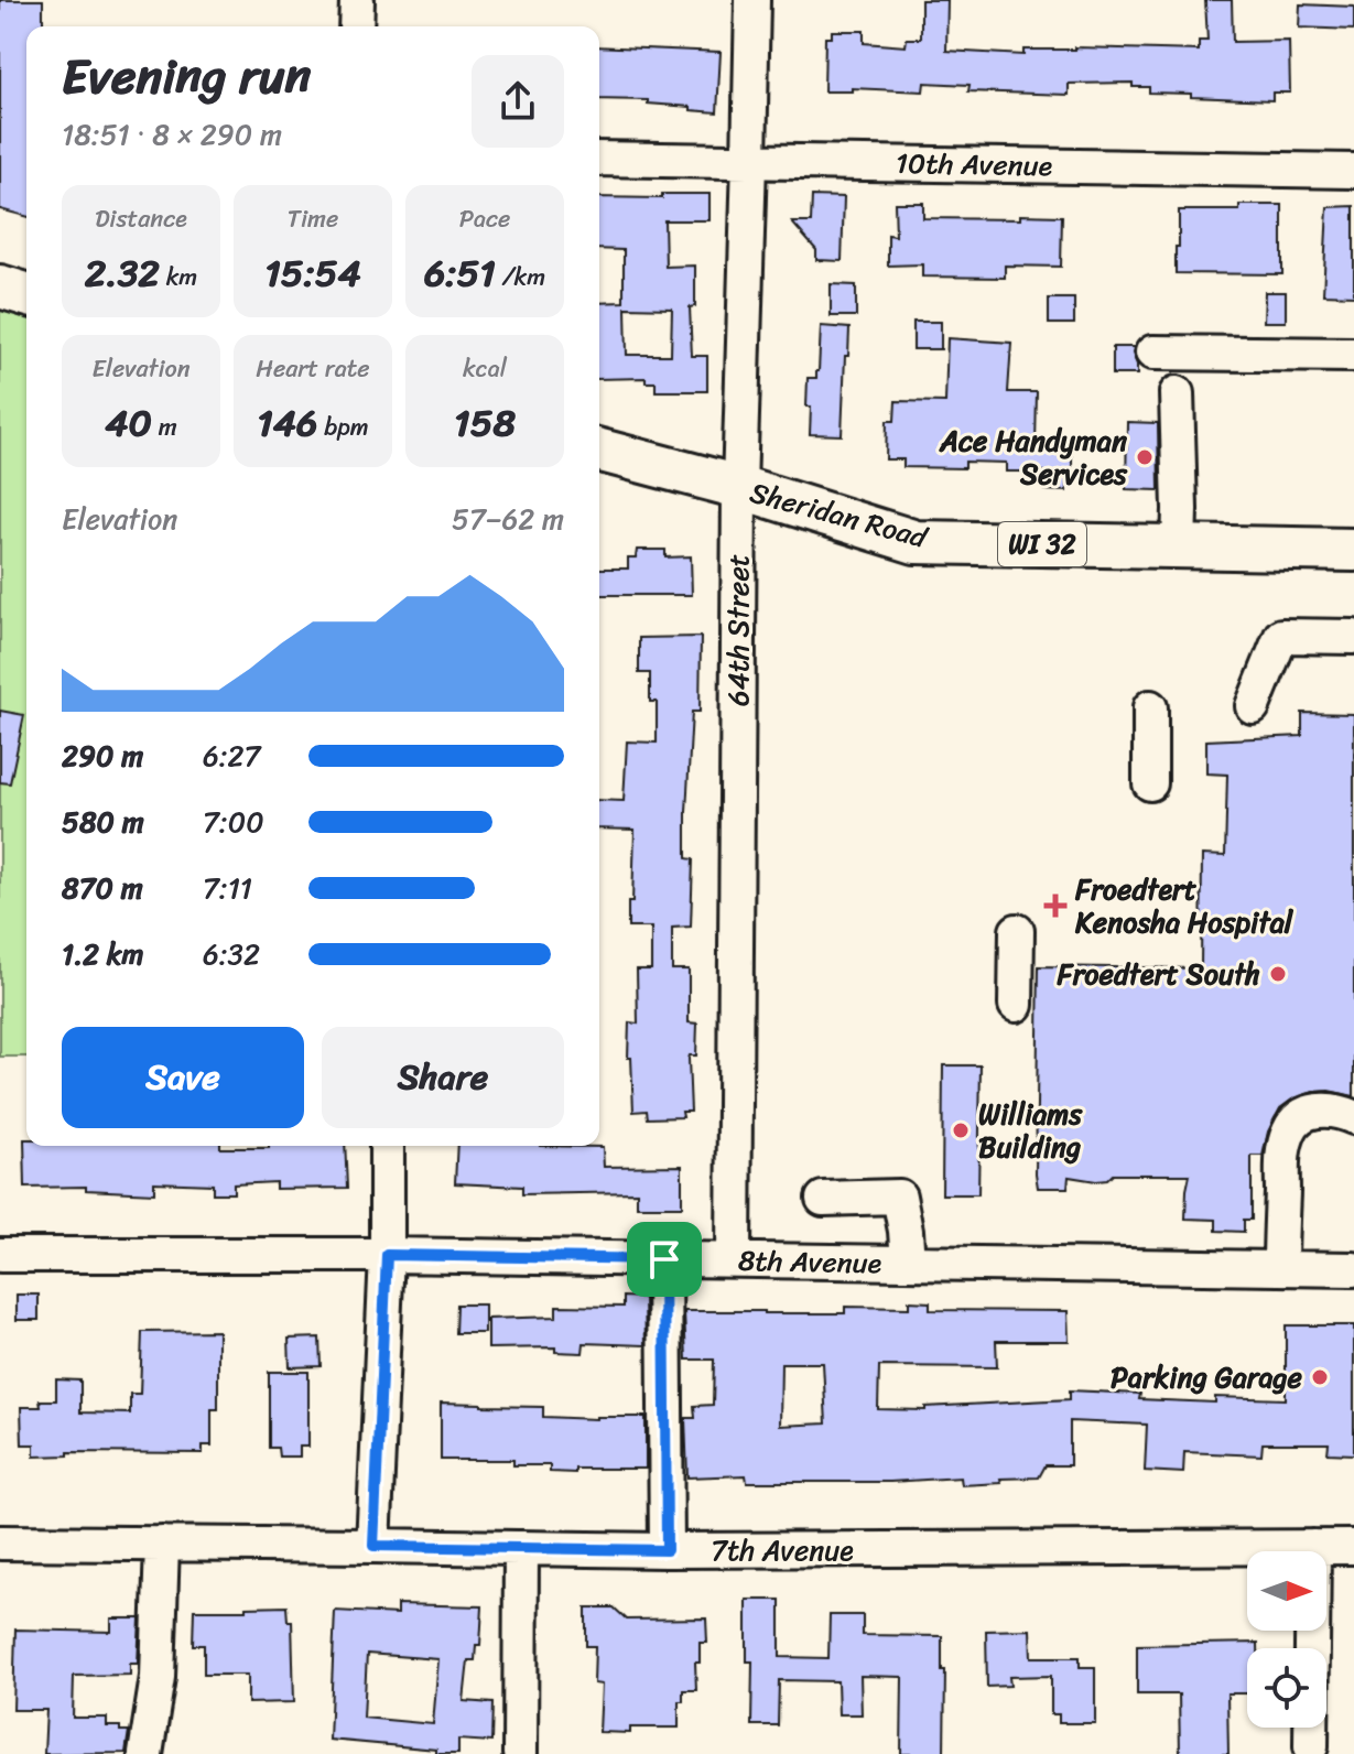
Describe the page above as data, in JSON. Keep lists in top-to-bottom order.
{
  "streets": {
    "main road": ["Sheridan Road", "WI 32"],
    "street": [
      "10th Avenue",
      "64th Street",
      "8th Avenue",
      "7th Avenue"
    ]
  },
  "crossings": [
    ["10th Avenue", "64th Street"],
    ["Sheridan Road", "64th Street"],
    ["64th Street", "8th Avenue"]
  ],
  "places": {
    "other": [
      "Ace Handyman Services",
      "Froedtert South",
      "Williams Building",
      "Parking Garage"
    ],
    "health": ["Froedtert Kenosha Hospital"]
  },
  "north": "right",
  "page": {
    "heading": ["Evening run", "18:51 · 8 × 290 m"],
    "stats": [
      ["Distance", "2.32 km"],
      ["Time", "15:54"],
      ["Pace", "6:51 /km"],
      ["Elevation", "40 m"],
      ["Heart rate", "146 bpm"],
      ["kcal", "158"]
    ],
    "chart": ["Elevation", "57–62 m"],
    "list": [
      {
        "name": "290 m",
        "note": "6:27"
      },
      {
        "name": "580 m",
        "note": "7:00"
      },
      {
        "name": "870 m",
        "note": "7:11"
      },
      {
        "name": "1.2 km",
        "note": "6:32"
      }
    ],
    "buttons": ["Save", "Share"]
  }
}
